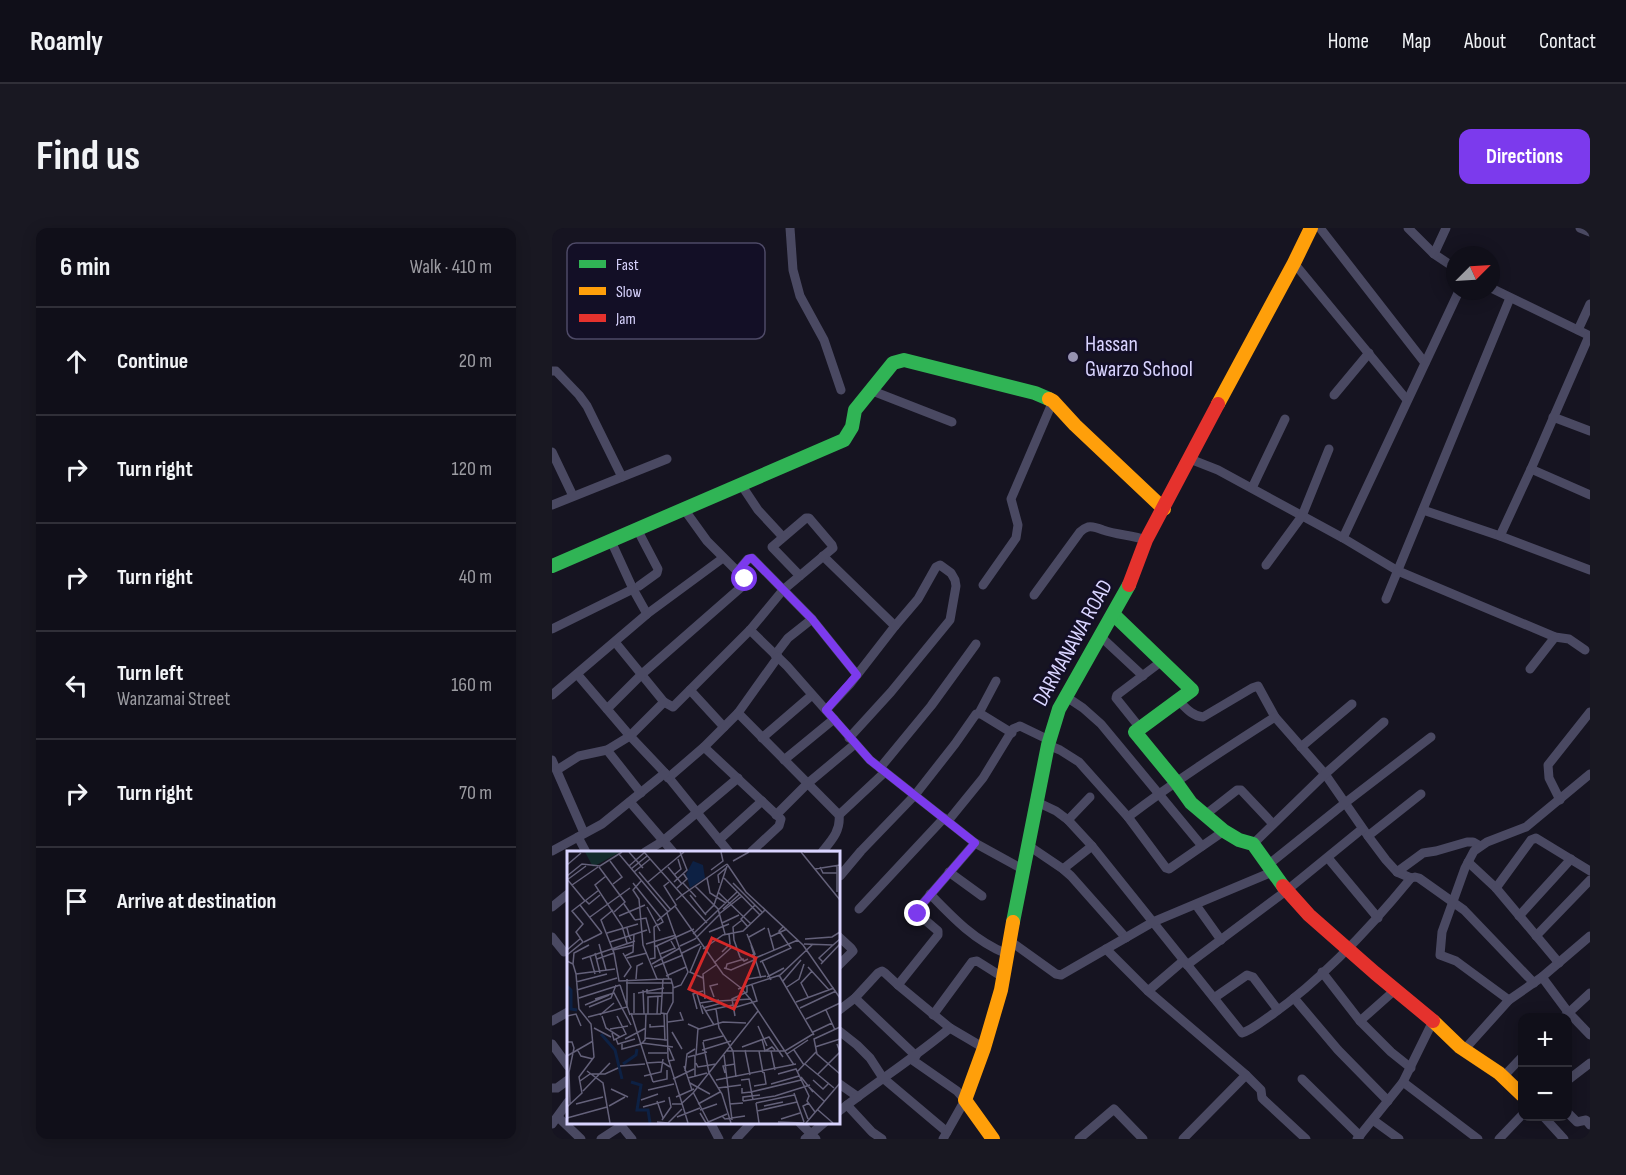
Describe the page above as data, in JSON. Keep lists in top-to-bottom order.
{
  "streets": {
    "street": ["DARMANAWA ROAD"]
  },
  "places": ["Hassan Gwarzo School"],
  "legend": ["Fast", "Slow", "Jam"],
  "north": "top right",
  "page": {
    "header": "Roamly",
    "nav": [
      "Home",
      "Map",
      "About",
      "Contact"
    ],
    "buttons": "Directions",
    "title": "Find us",
    "heading": ["6 min", "Walk · 410 m"],
    "list": [
      ["Continue", "20 m"],
      ["Turn right", "120 m"],
      ["Turn right", "40 m"],
      ["Turn left", "Wanzamai Street", "160 m"],
      ["Turn right", "70 m"],
      "Arrive at destination"
    ],
    "map_buttons": ["+", "−"]
  }
}
